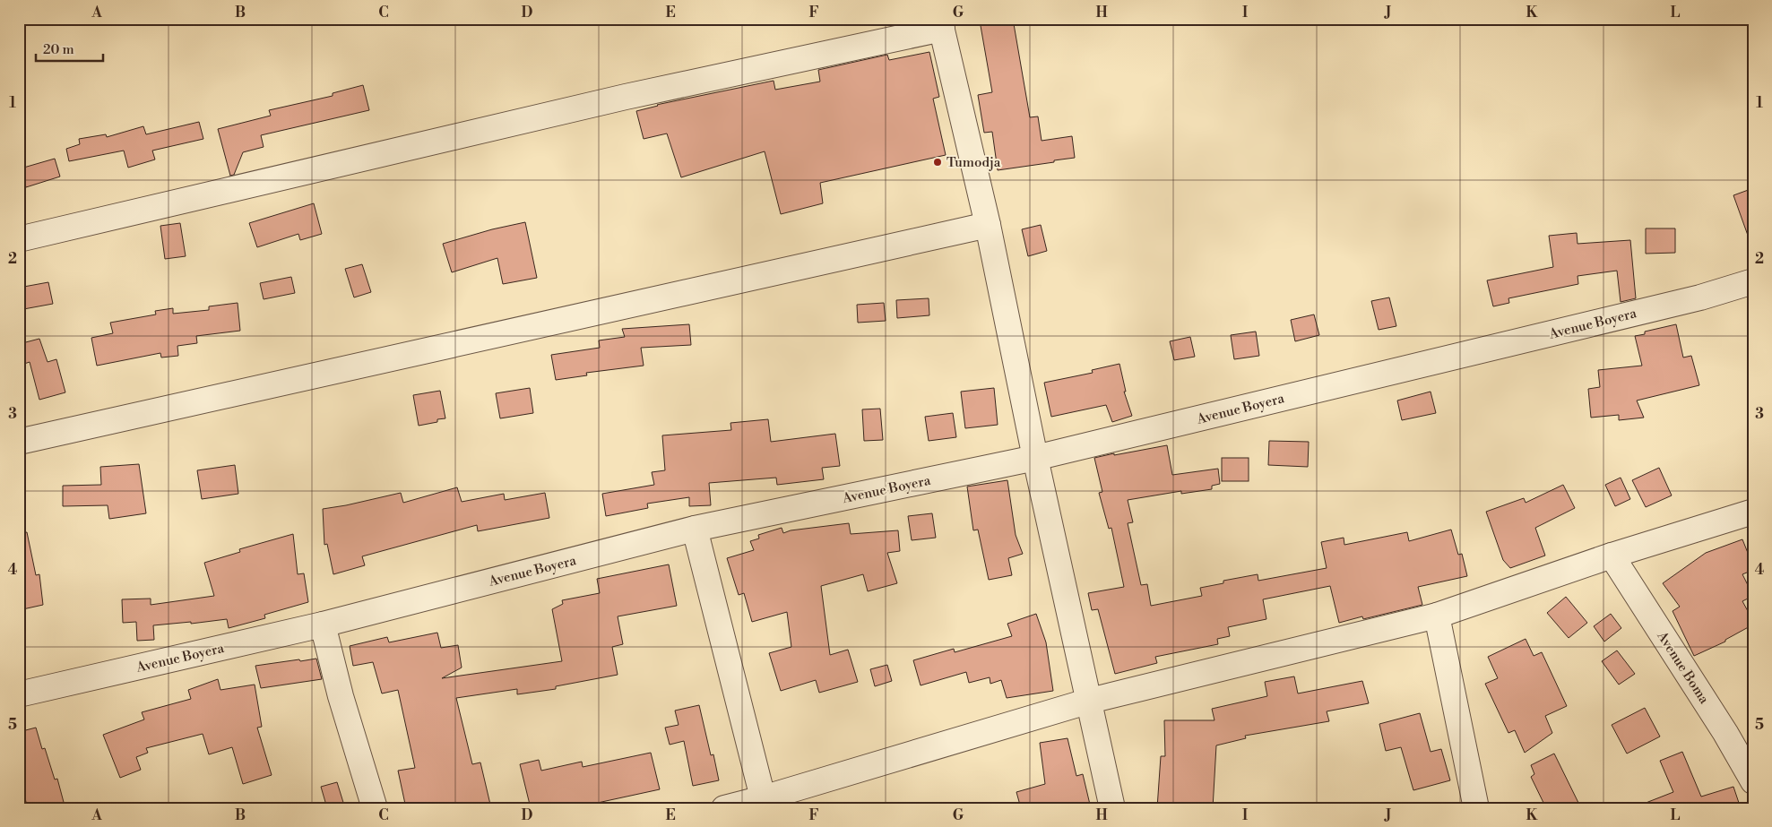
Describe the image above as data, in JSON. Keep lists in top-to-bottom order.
{
  "streets": {
    "street": ["Avenue Boyera", "Avenue Boma"]
  },
  "places": ["Tumodja"],
  "scale_bar": "20 m",
  "grid": {
    "columns": [
      "A",
      "B",
      "C",
      "D",
      "E",
      "F",
      "G",
      "H",
      "I",
      "J",
      "K",
      "L"
    ],
    "rows": [
      "1",
      "2",
      "3",
      "4",
      "5"
    ]
  }
}
